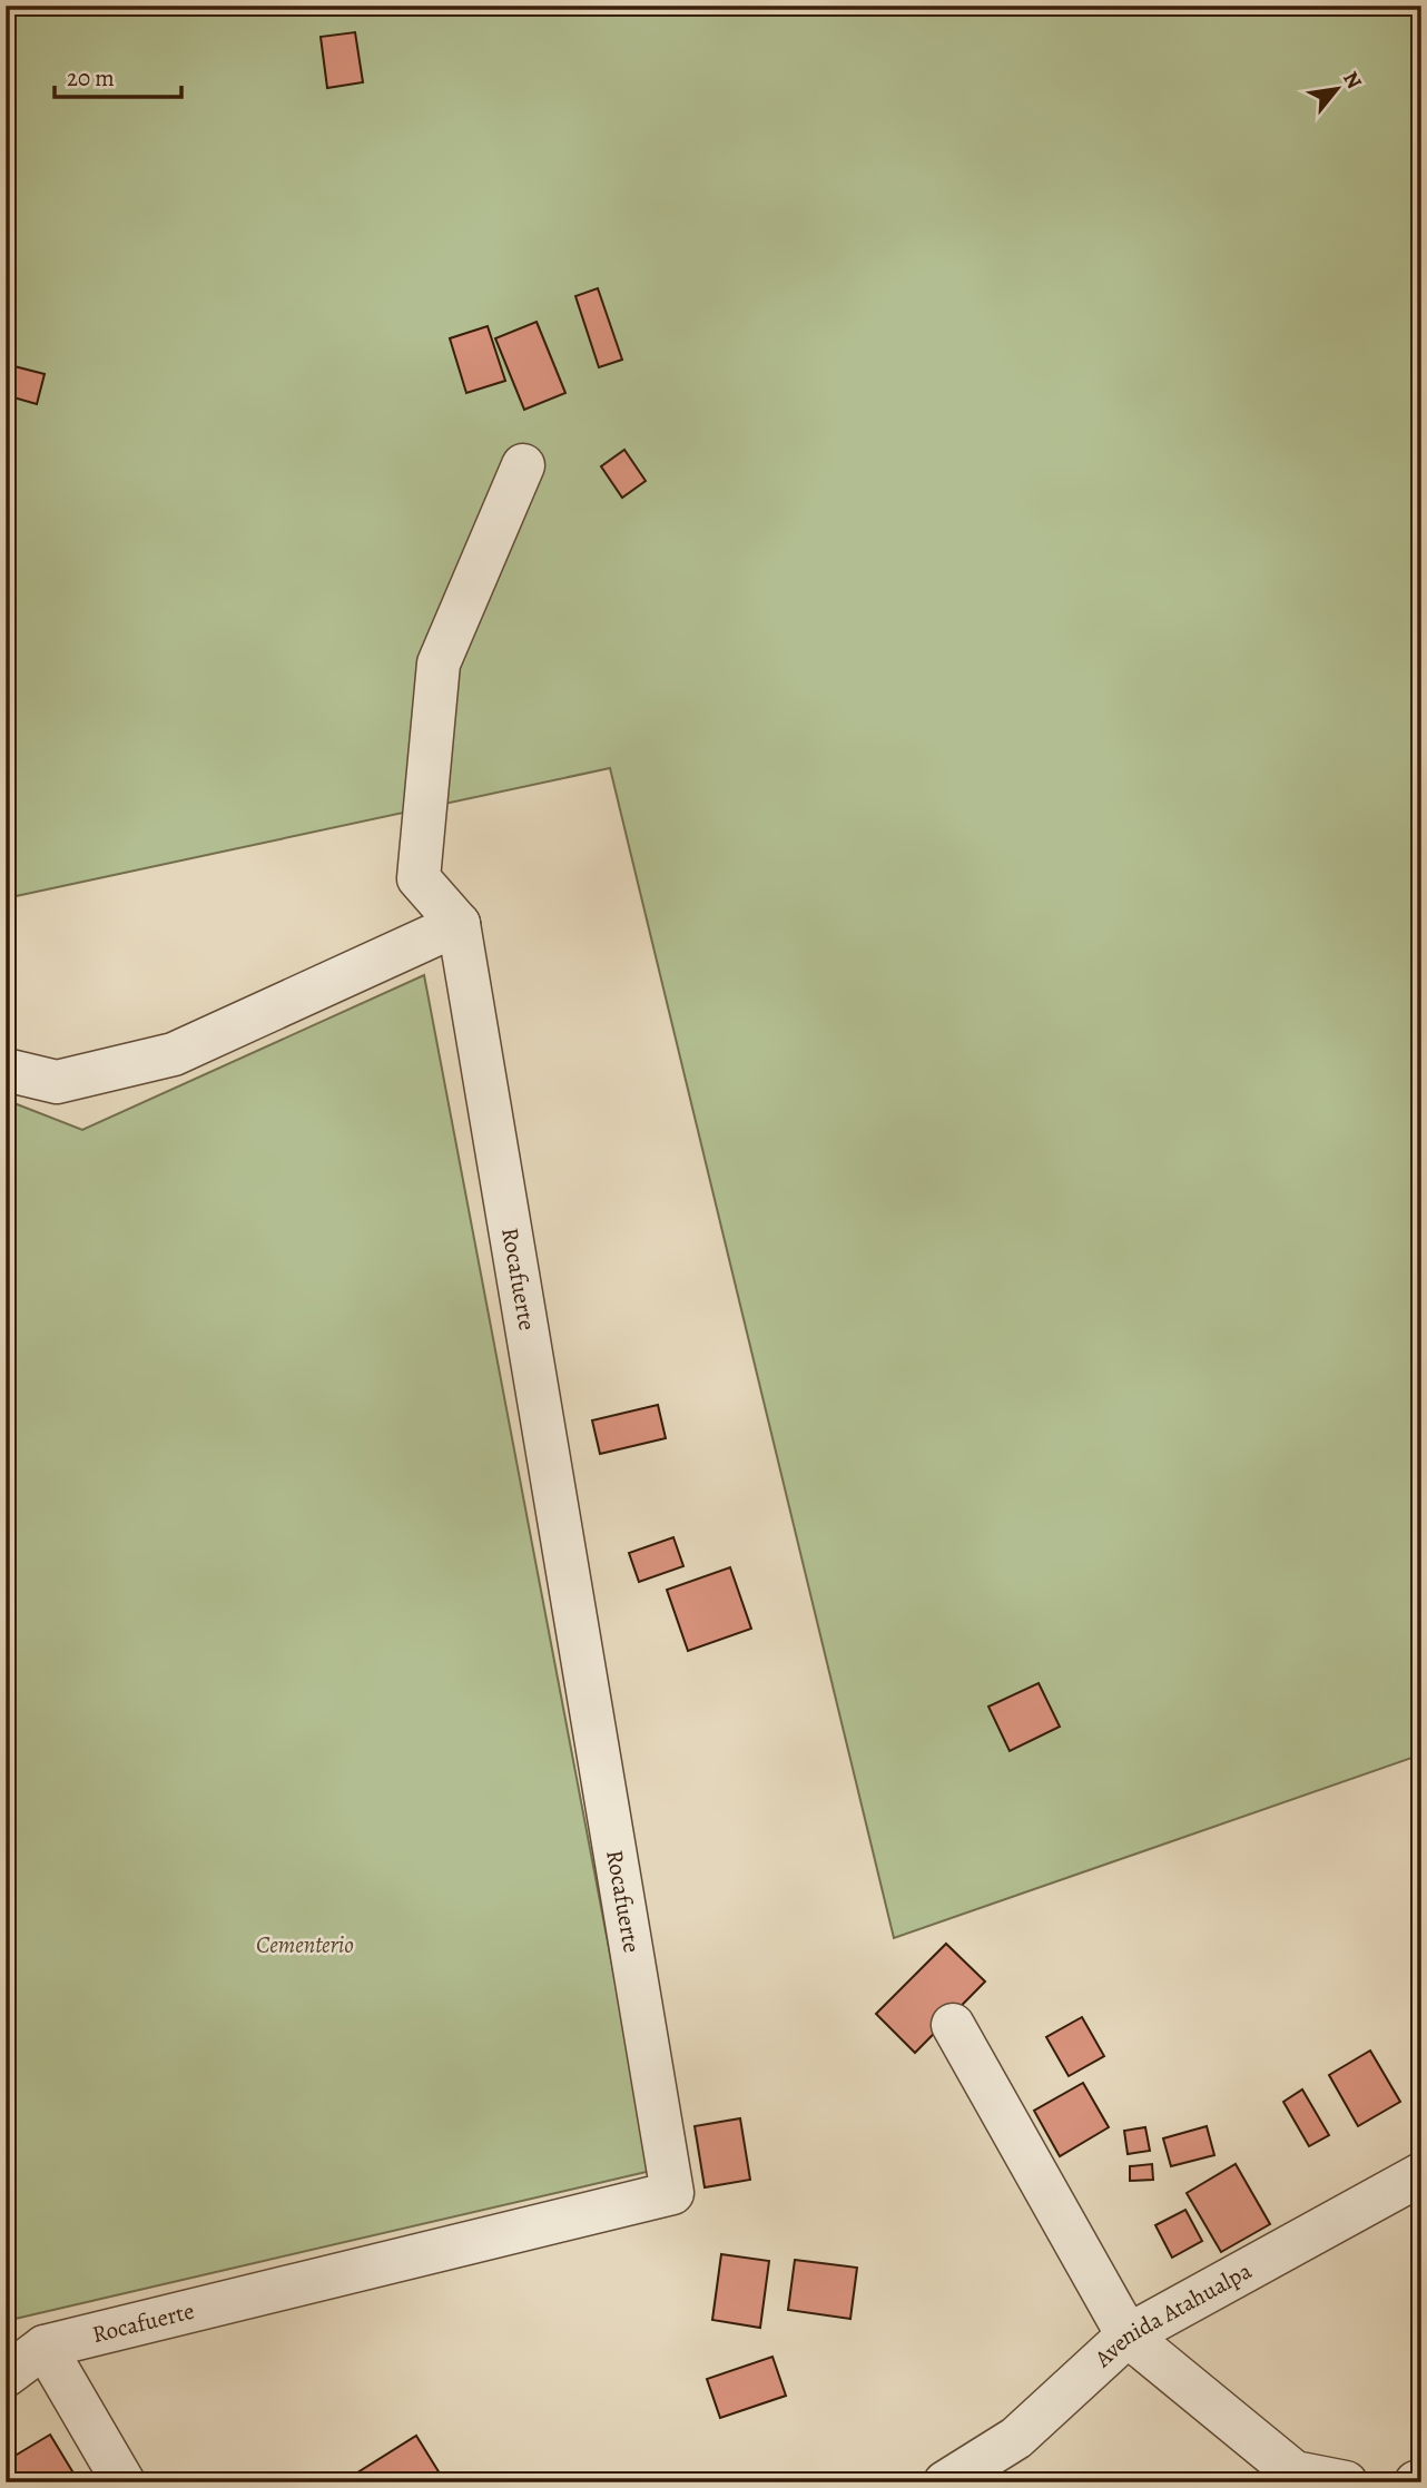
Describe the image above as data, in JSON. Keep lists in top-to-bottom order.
{
  "streets": {
    "street": ["Rocafuerte", "Avenida Atahualpa"]
  },
  "parks": ["Cementerio"],
  "scale_bar": "20 m",
  "north": "top right"
}
